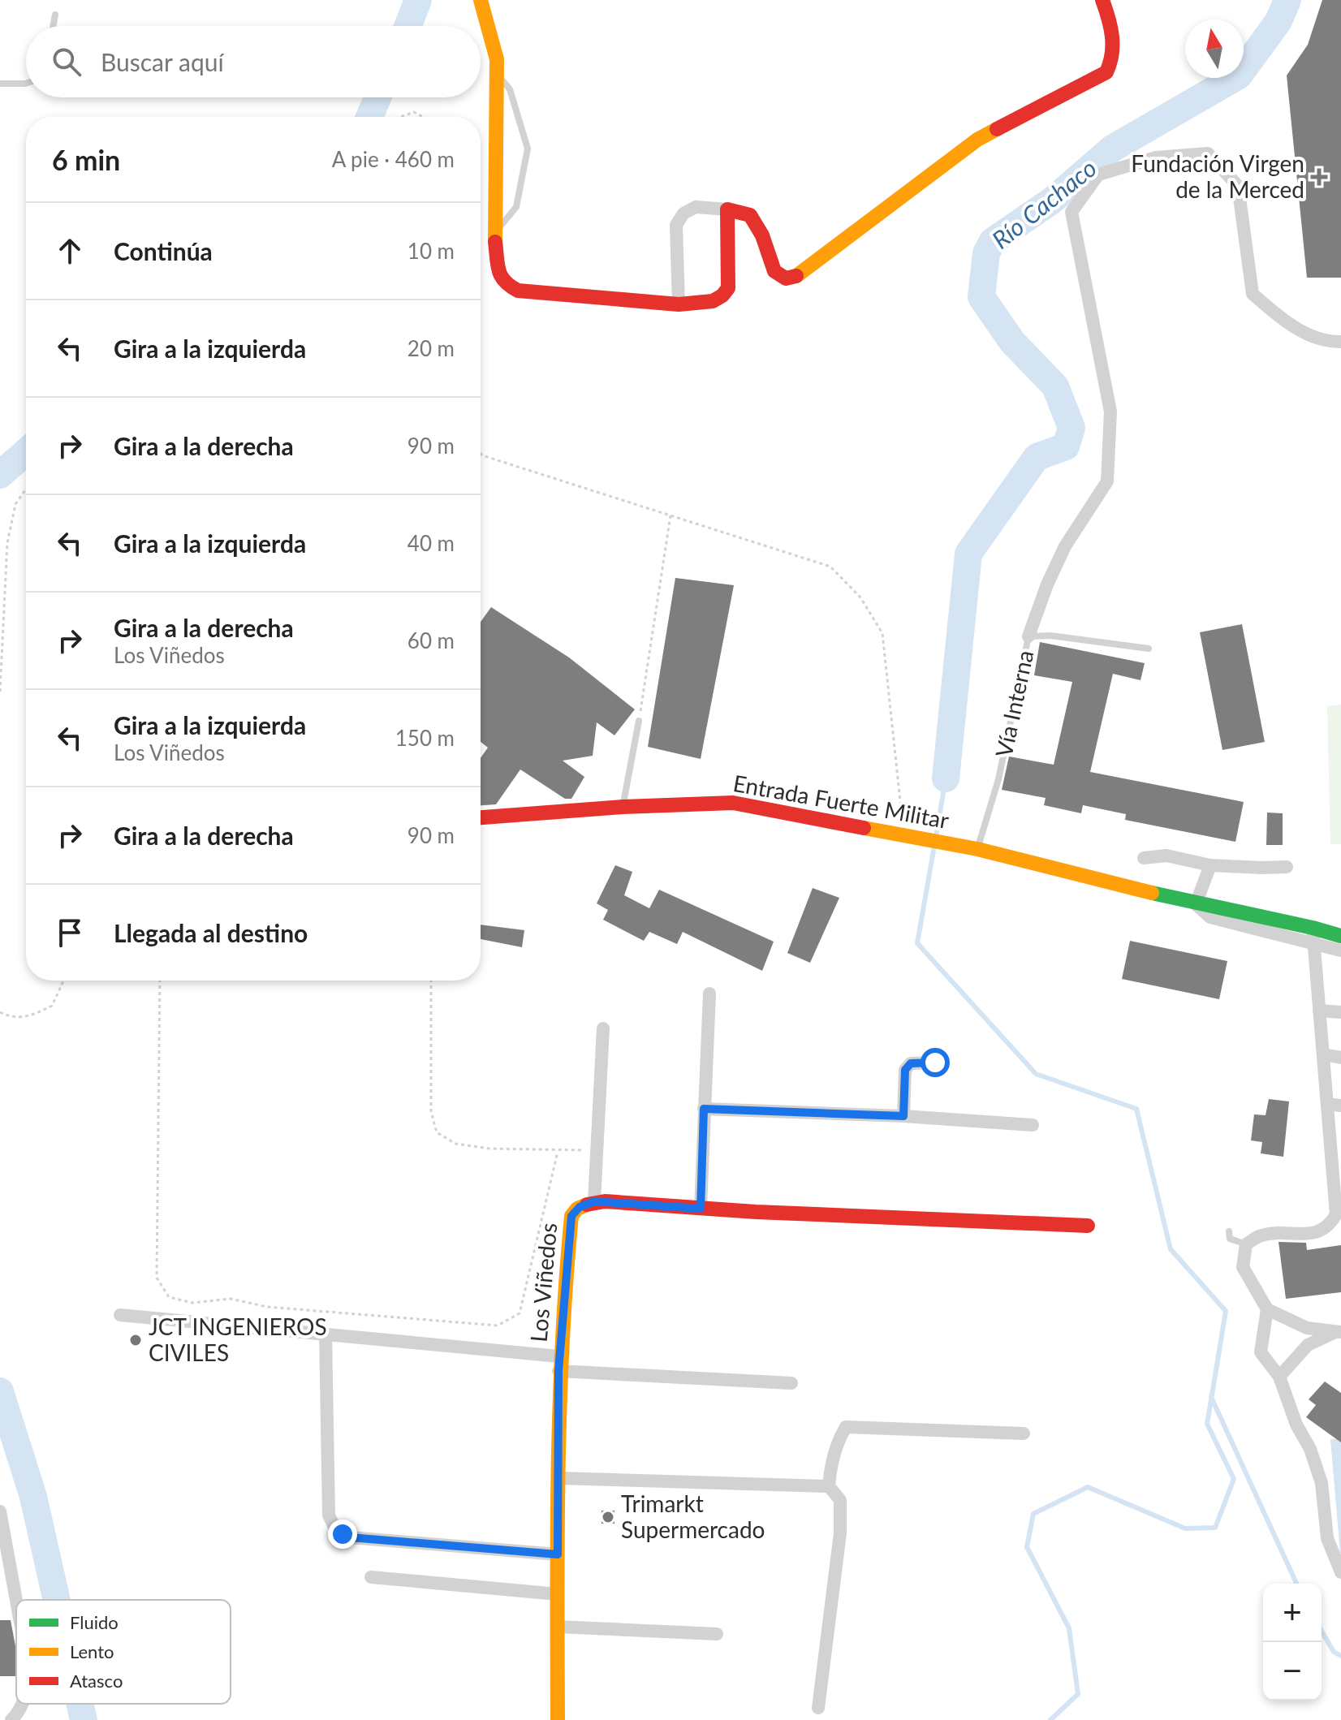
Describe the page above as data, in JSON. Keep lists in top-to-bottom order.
{
  "streets": {
    "street": ["Entrada Fuerte Militar", "Los Viñedos"],
    "lane": ["Vía Interna"]
  },
  "crossings": [
    ["Vía Interna", "Entrada Fuerte Militar"]
  ],
  "water": ["Río Cachaco"],
  "places": {
    "health": ["Fundación Virgen de la Merced"],
    "other": ["JCT INGENIEROS CIVILES", "Trimarkt Supermercado"]
  },
  "legend": ["Fluido", "Lento", "Atasco"],
  "north": "top",
  "page": {
    "search": "Buscar aquí",
    "heading": ["6 min", "A pie · 460 m"],
    "list": [
      ["Continúa", "10 m"],
      ["Gira a la izquierda", "20 m"],
      ["Gira a la derecha", "90 m"],
      ["Gira a la izquierda", "40 m"],
      ["Gira a la derecha", "Los Viñedos", "60 m"],
      ["Gira a la izquierda", "Los Viñedos", "150 m"],
      ["Gira a la derecha", "90 m"],
      "Llegada al destino"
    ],
    "map_buttons": ["+", "−"]
  }
}
